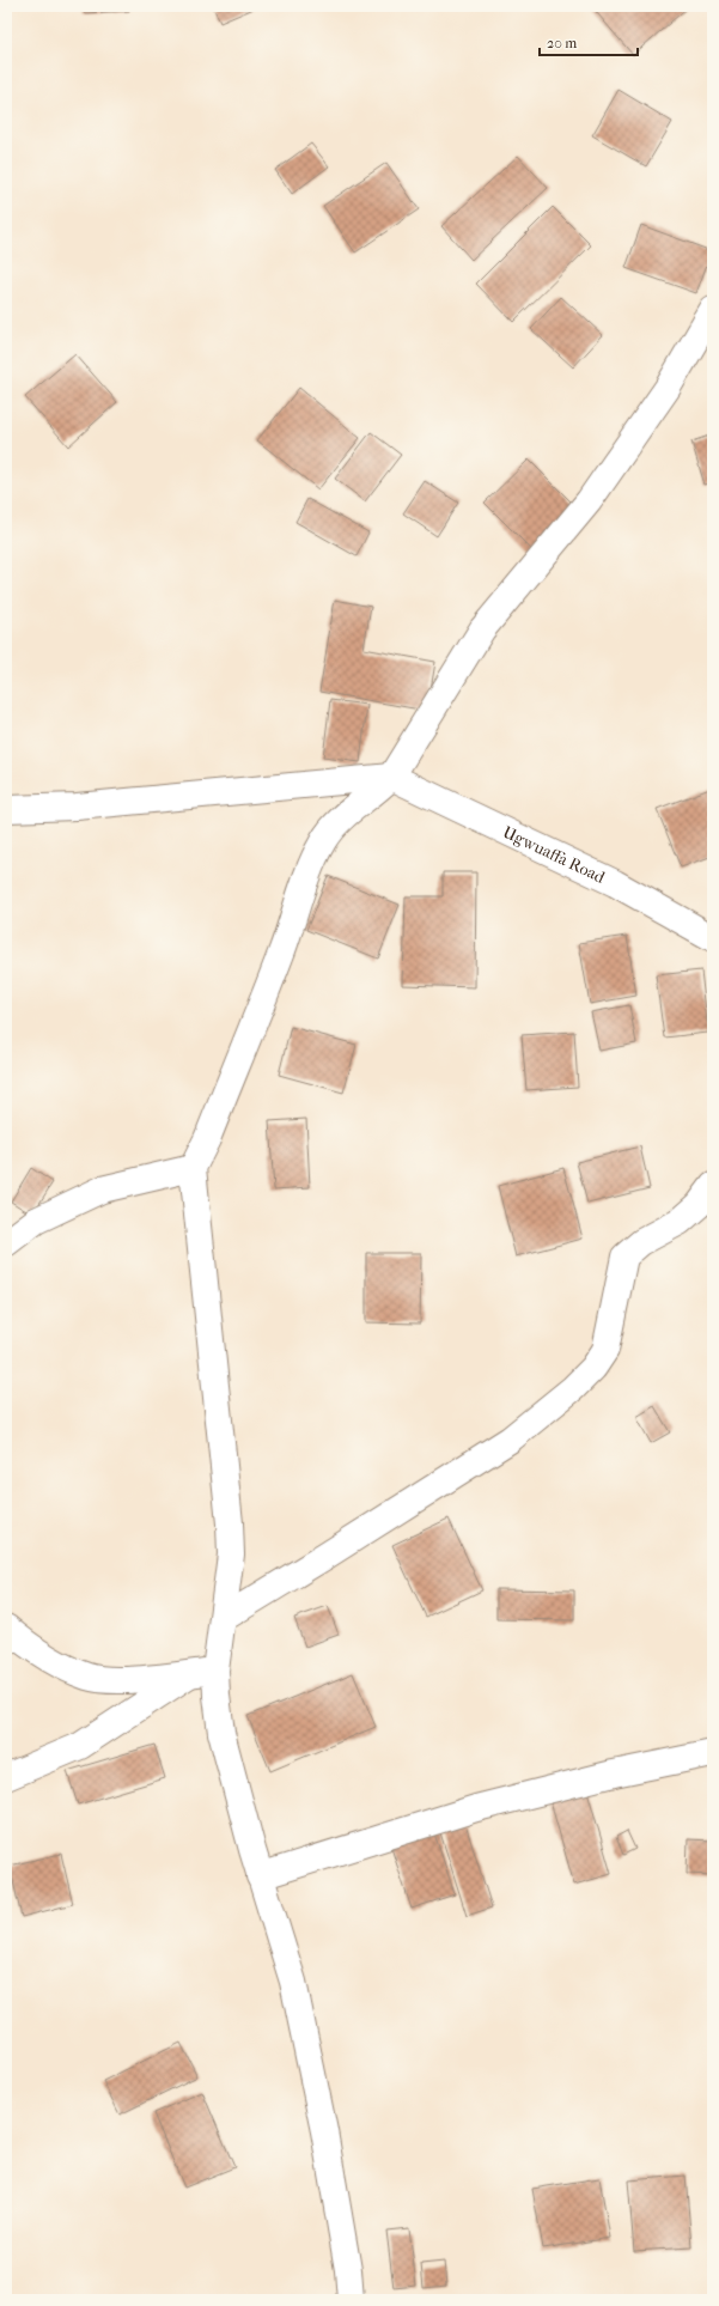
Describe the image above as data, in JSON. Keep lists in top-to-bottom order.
{
  "streets": {
    "street": ["Ugwuaffa Road"]
  },
  "scale_bar": "20 m"
}
